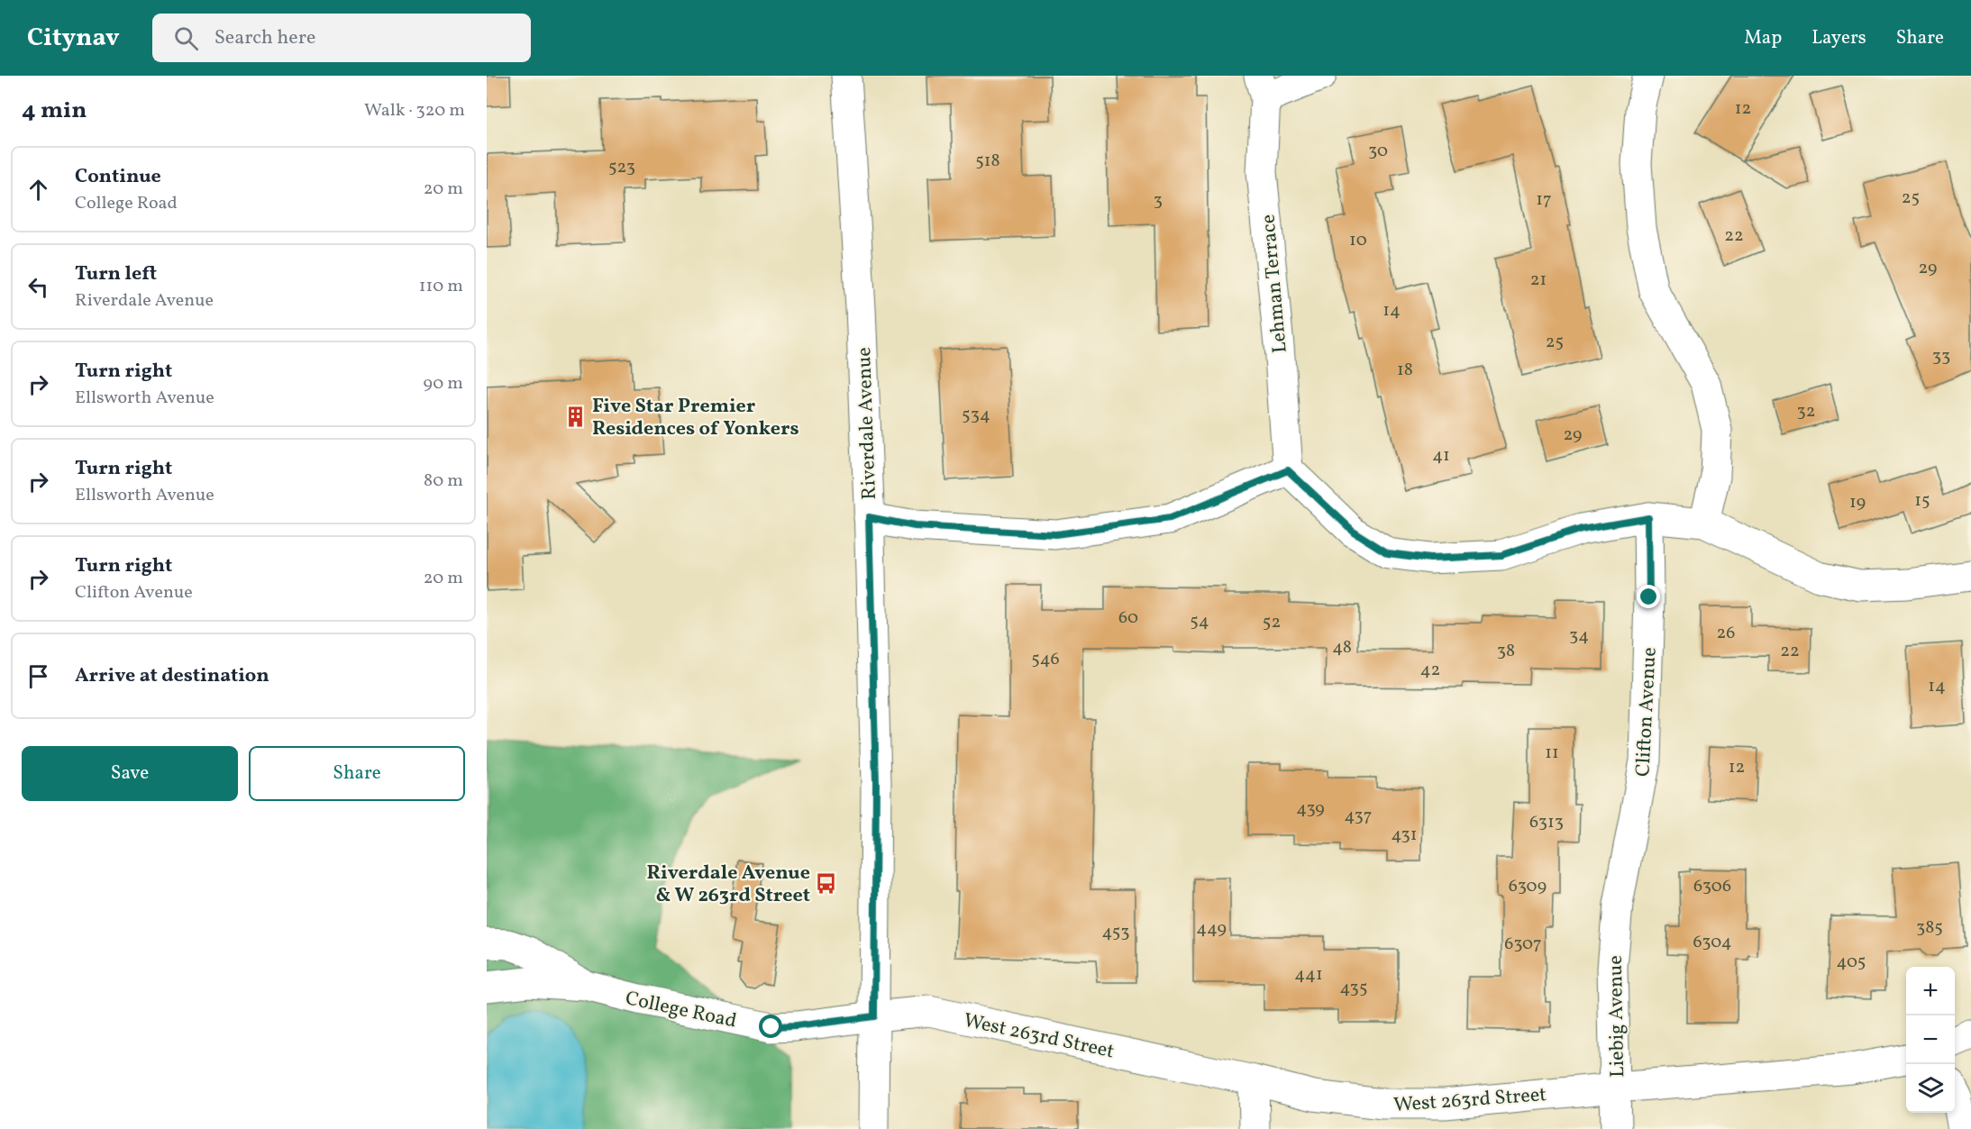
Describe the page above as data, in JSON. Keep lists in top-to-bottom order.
{
  "streets": {
    "street": [
      "Lehman Terrace",
      "Riverdale Avenue",
      "Clifton Avenue",
      "College Road",
      "Liebig Avenue",
      "West 263rd Street"
    ]
  },
  "crossings": [
    ["Riverdale Avenue", "College Road"],
    ["Riverdale Avenue", "West 263rd Street"],
    ["Clifton Avenue", "Liebig Avenue"],
    ["College Road", "West 263rd Street"],
    ["Liebig Avenue", "West 263rd Street"]
  ],
  "places": {
    "building": ["Five Star Premier Residences of Yonkers"],
    "bus stop": ["Riverdale Avenue & W 263rd Street"]
  },
  "house_numbers": [
    "12",
    "30",
    "518",
    "523",
    "25",
    "17",
    "3",
    "22",
    "10",
    "29",
    "21",
    "14",
    "25",
    "33",
    "18",
    "32",
    "534",
    "29",
    "41",
    "15",
    "19",
    "60",
    "54",
    "52",
    "26",
    "34",
    "48",
    "38",
    "22",
    "546",
    "42",
    "14",
    "11",
    "12",
    "439",
    "437",
    "6313",
    "431",
    "6309",
    "6306",
    "385",
    "449",
    "453",
    "6304",
    "6307",
    "405",
    "441",
    "435"
  ],
  "page": {
    "header": "Citynav",
    "search": "Search here",
    "nav": ["Map", "Layers", "Share"],
    "heading": ["4 min", "Walk · 320 m"],
    "list": [
      ["Continue", "College Road", "20 m"],
      ["Turn left", "Riverdale Avenue", "110 m"],
      ["Turn right", "Ellsworth Avenue", "90 m"],
      ["Turn right", "Ellsworth Avenue", "80 m"],
      ["Turn right", "Clifton Avenue", "20 m"],
      "Arrive at destination"
    ],
    "buttons": ["Save", "Share"],
    "map_buttons": ["+", "−"]
  }
}
